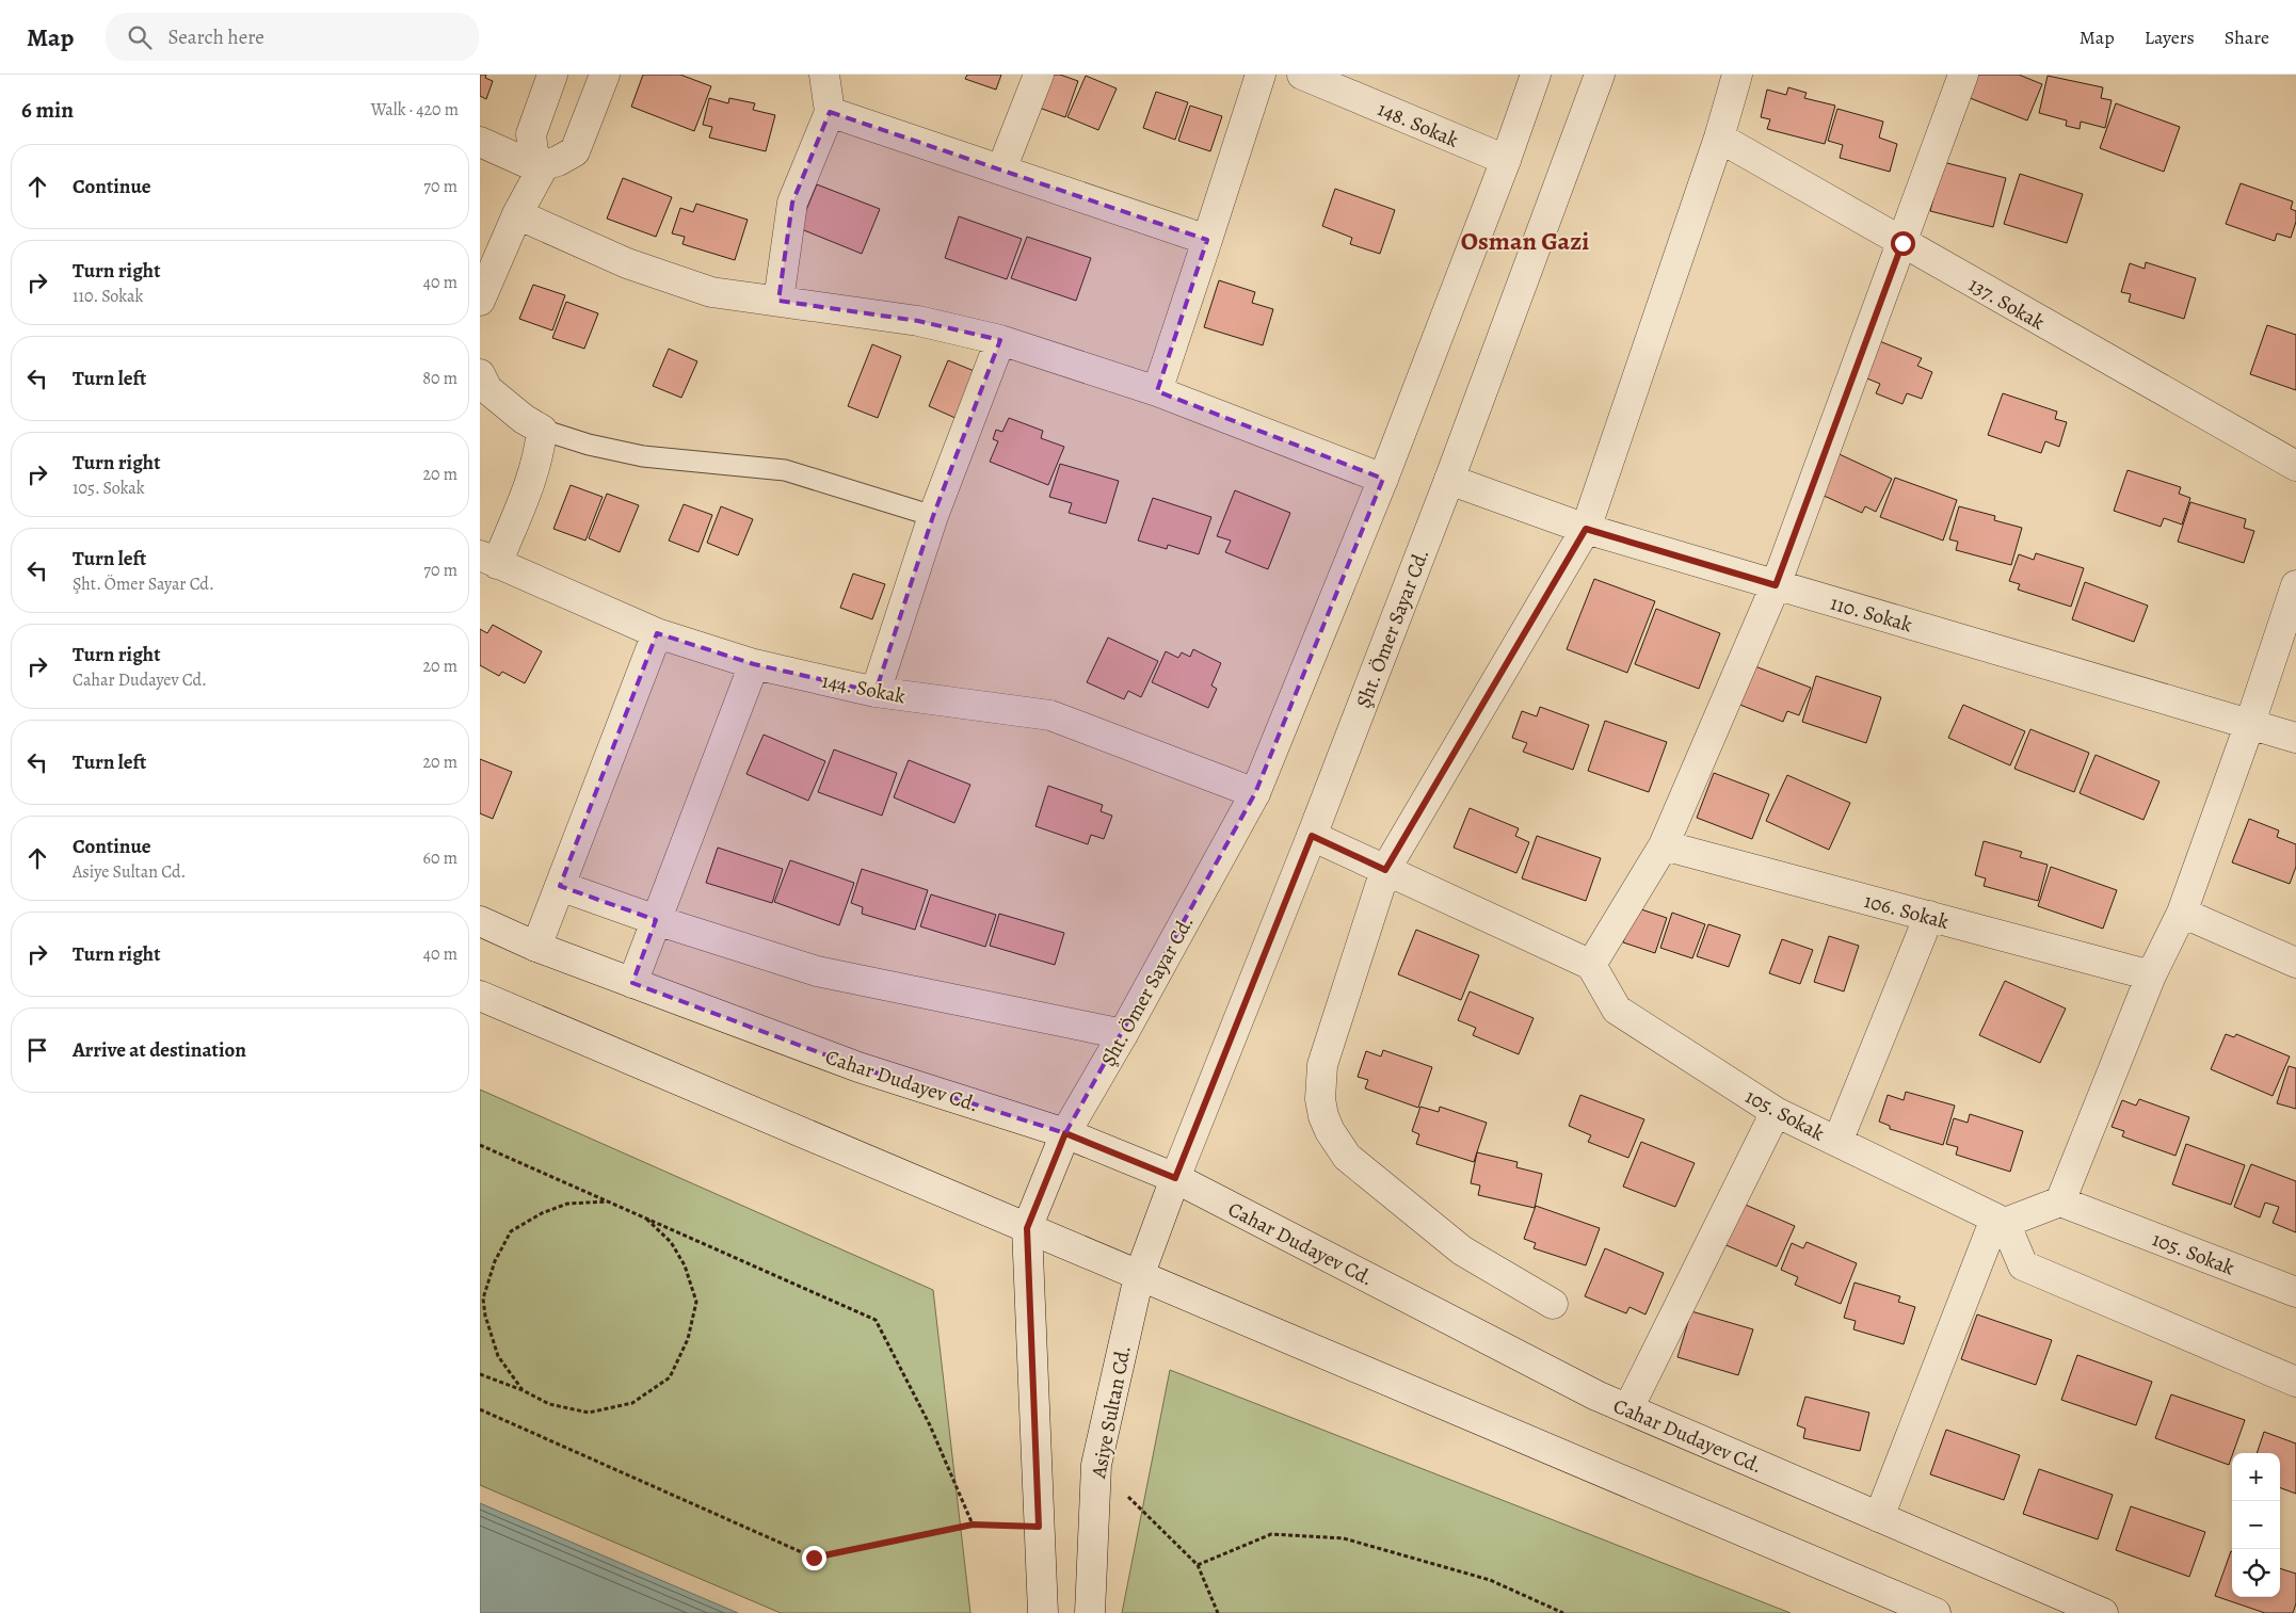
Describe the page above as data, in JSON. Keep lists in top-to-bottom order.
{
  "streets": {
    "street": [
      "148. Sokak",
      "137. Sokak",
      "110. Sokak",
      "Şht. Ömer Sayar Cd.",
      "144. Sokak",
      "106. Sokak",
      "Cahar Dudayev Cd.",
      "105. Sokak",
      "Asiye Sultan Cd."
    ]
  },
  "crossings": [
    ["148. Sokak", "Şht. Ömer Sayar Cd."],
    ["110. Sokak", "Şht. Ömer Sayar Cd."],
    ["Şht. Ömer Sayar Cd.", "144. Sokak"],
    ["Şht. Ömer Sayar Cd.", "Cahar Dudayev Cd."],
    ["Şht. Ömer Sayar Cd.", "Asiye Sultan Cd."],
    ["Cahar Dudayev Cd.", "Asiye Sultan Cd."]
  ],
  "districts": ["Osman Gazi"],
  "page": {
    "header": "Map",
    "search": "Search here",
    "nav": ["Map", "Layers", "Share"],
    "heading": ["6 min", "Walk · 420 m"],
    "list": [
      ["Continue", "70 m"],
      ["Turn right", "110. Sokak", "40 m"],
      ["Turn left", "80 m"],
      ["Turn right", "105. Sokak", "20 m"],
      ["Turn left", "Şht. Ömer Sayar Cd.", "70 m"],
      ["Turn right", "Cahar Dudayev Cd.", "20 m"],
      ["Turn left", "20 m"],
      ["Continue", "Asiye Sultan Cd.", "60 m"],
      ["Turn right", "40 m"],
      "Arrive at destination"
    ],
    "map_buttons": ["+", "−"]
  }
}
